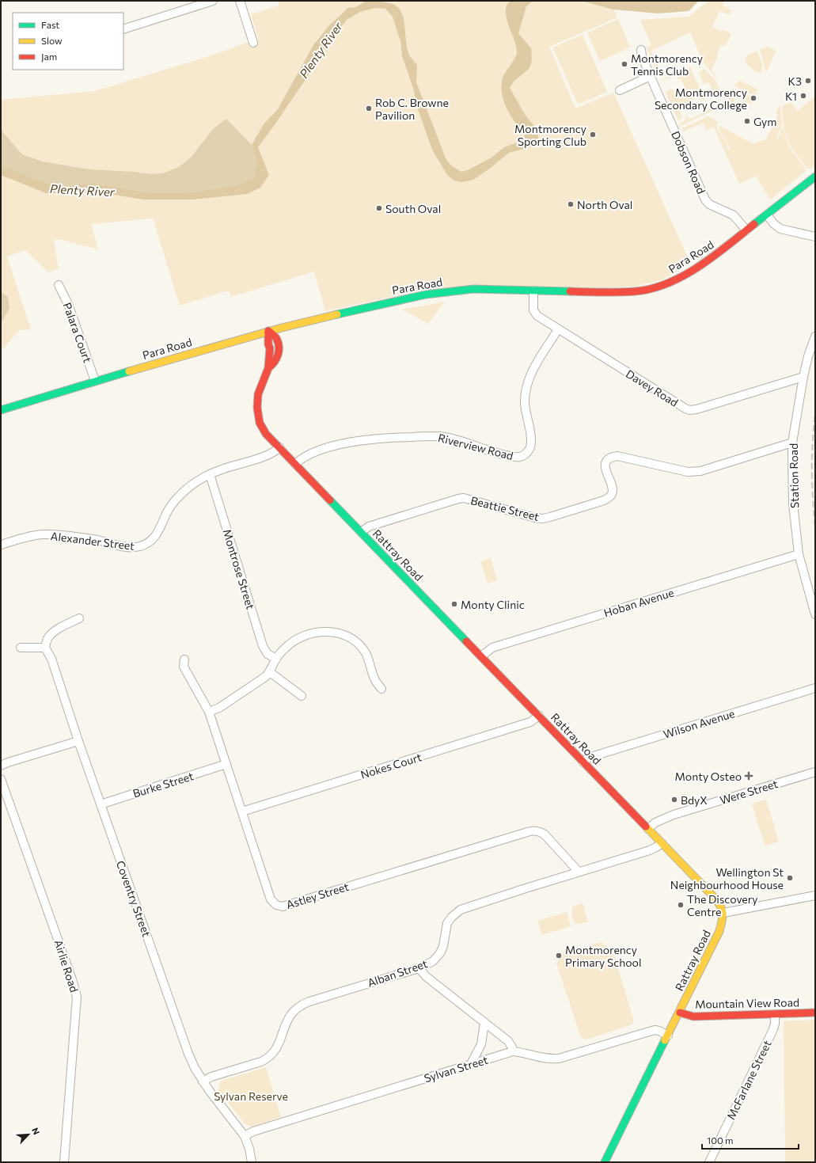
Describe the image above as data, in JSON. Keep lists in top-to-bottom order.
{
  "streets": {
    "street": [
      "Dobson Road",
      "Para Road",
      "Palara Court",
      "Davey Road",
      "Riverview Road",
      "Station Road",
      "Beattie Street",
      "Alexander Street",
      "Rattray Road",
      "Montrose Street",
      "Hoban Avenue",
      "Wilson Avenue",
      "Nokes Court",
      "Burke Street",
      "Were Street",
      "Astley Street",
      "Coventry Street",
      "Airlie Road",
      "Alban Street",
      "Mountain View Road",
      "Sylvan Street",
      "McFarlane Street"
    ]
  },
  "crossings": [
    ["Dobson Road", "Para Road"],
    ["Para Road", "Palara Court"],
    ["Para Road", "Davey Road"],
    ["Para Road", "Rattray Road"],
    ["Davey Road", "Riverview Road"],
    ["Davey Road", "Station Road"],
    ["Riverview Road", "Rattray Road"],
    ["Station Road", "Beattie Street"],
    ["Station Road", "Hoban Avenue"],
    ["Beattie Street", "Rattray Road"],
    ["Alexander Street", "Rattray Road"],
    ["Alexander Street", "Montrose Street"],
    ["Rattray Road", "Hoban Avenue"],
    ["Rattray Road", "Wilson Avenue"],
    ["Rattray Road", "Nokes Court"],
    ["Rattray Road", "Were Street"],
    ["Rattray Road", "Alban Street"],
    ["Rattray Road", "Mountain View Road"],
    ["Rattray Road", "Sylvan Street"],
    ["Nokes Court", "Astley Street"],
    ["Burke Street", "Astley Street"],
    ["Burke Street", "Coventry Street"],
    ["Astley Street", "Alban Street"],
    ["Coventry Street", "Alban Street"],
    ["Coventry Street", "Sylvan Street"],
    ["Mountain View Road", "McFarlane Street"]
  ],
  "water": ["Plenty River"],
  "parks": ["Sylvan Reserve"],
  "places": {
    "other": [
      "Montmorency Tennis Club",
      "K3",
      "K1",
      "Montmorency Secondary College",
      "Rob C. Browne Pavilion",
      "Gym",
      "Montmorency Sporting Club",
      "North Oval",
      "South Oval",
      "Monty Clinic",
      "BdyX",
      "Wellington St Neighbourhood House",
      "The Discovery Centre",
      "Montmorency Primary School"
    ],
    "health": ["Monty Osteo"]
  },
  "legend": ["Fast", "Slow", "Jam"],
  "scale_bar": "100 m",
  "north": "top right"
}
